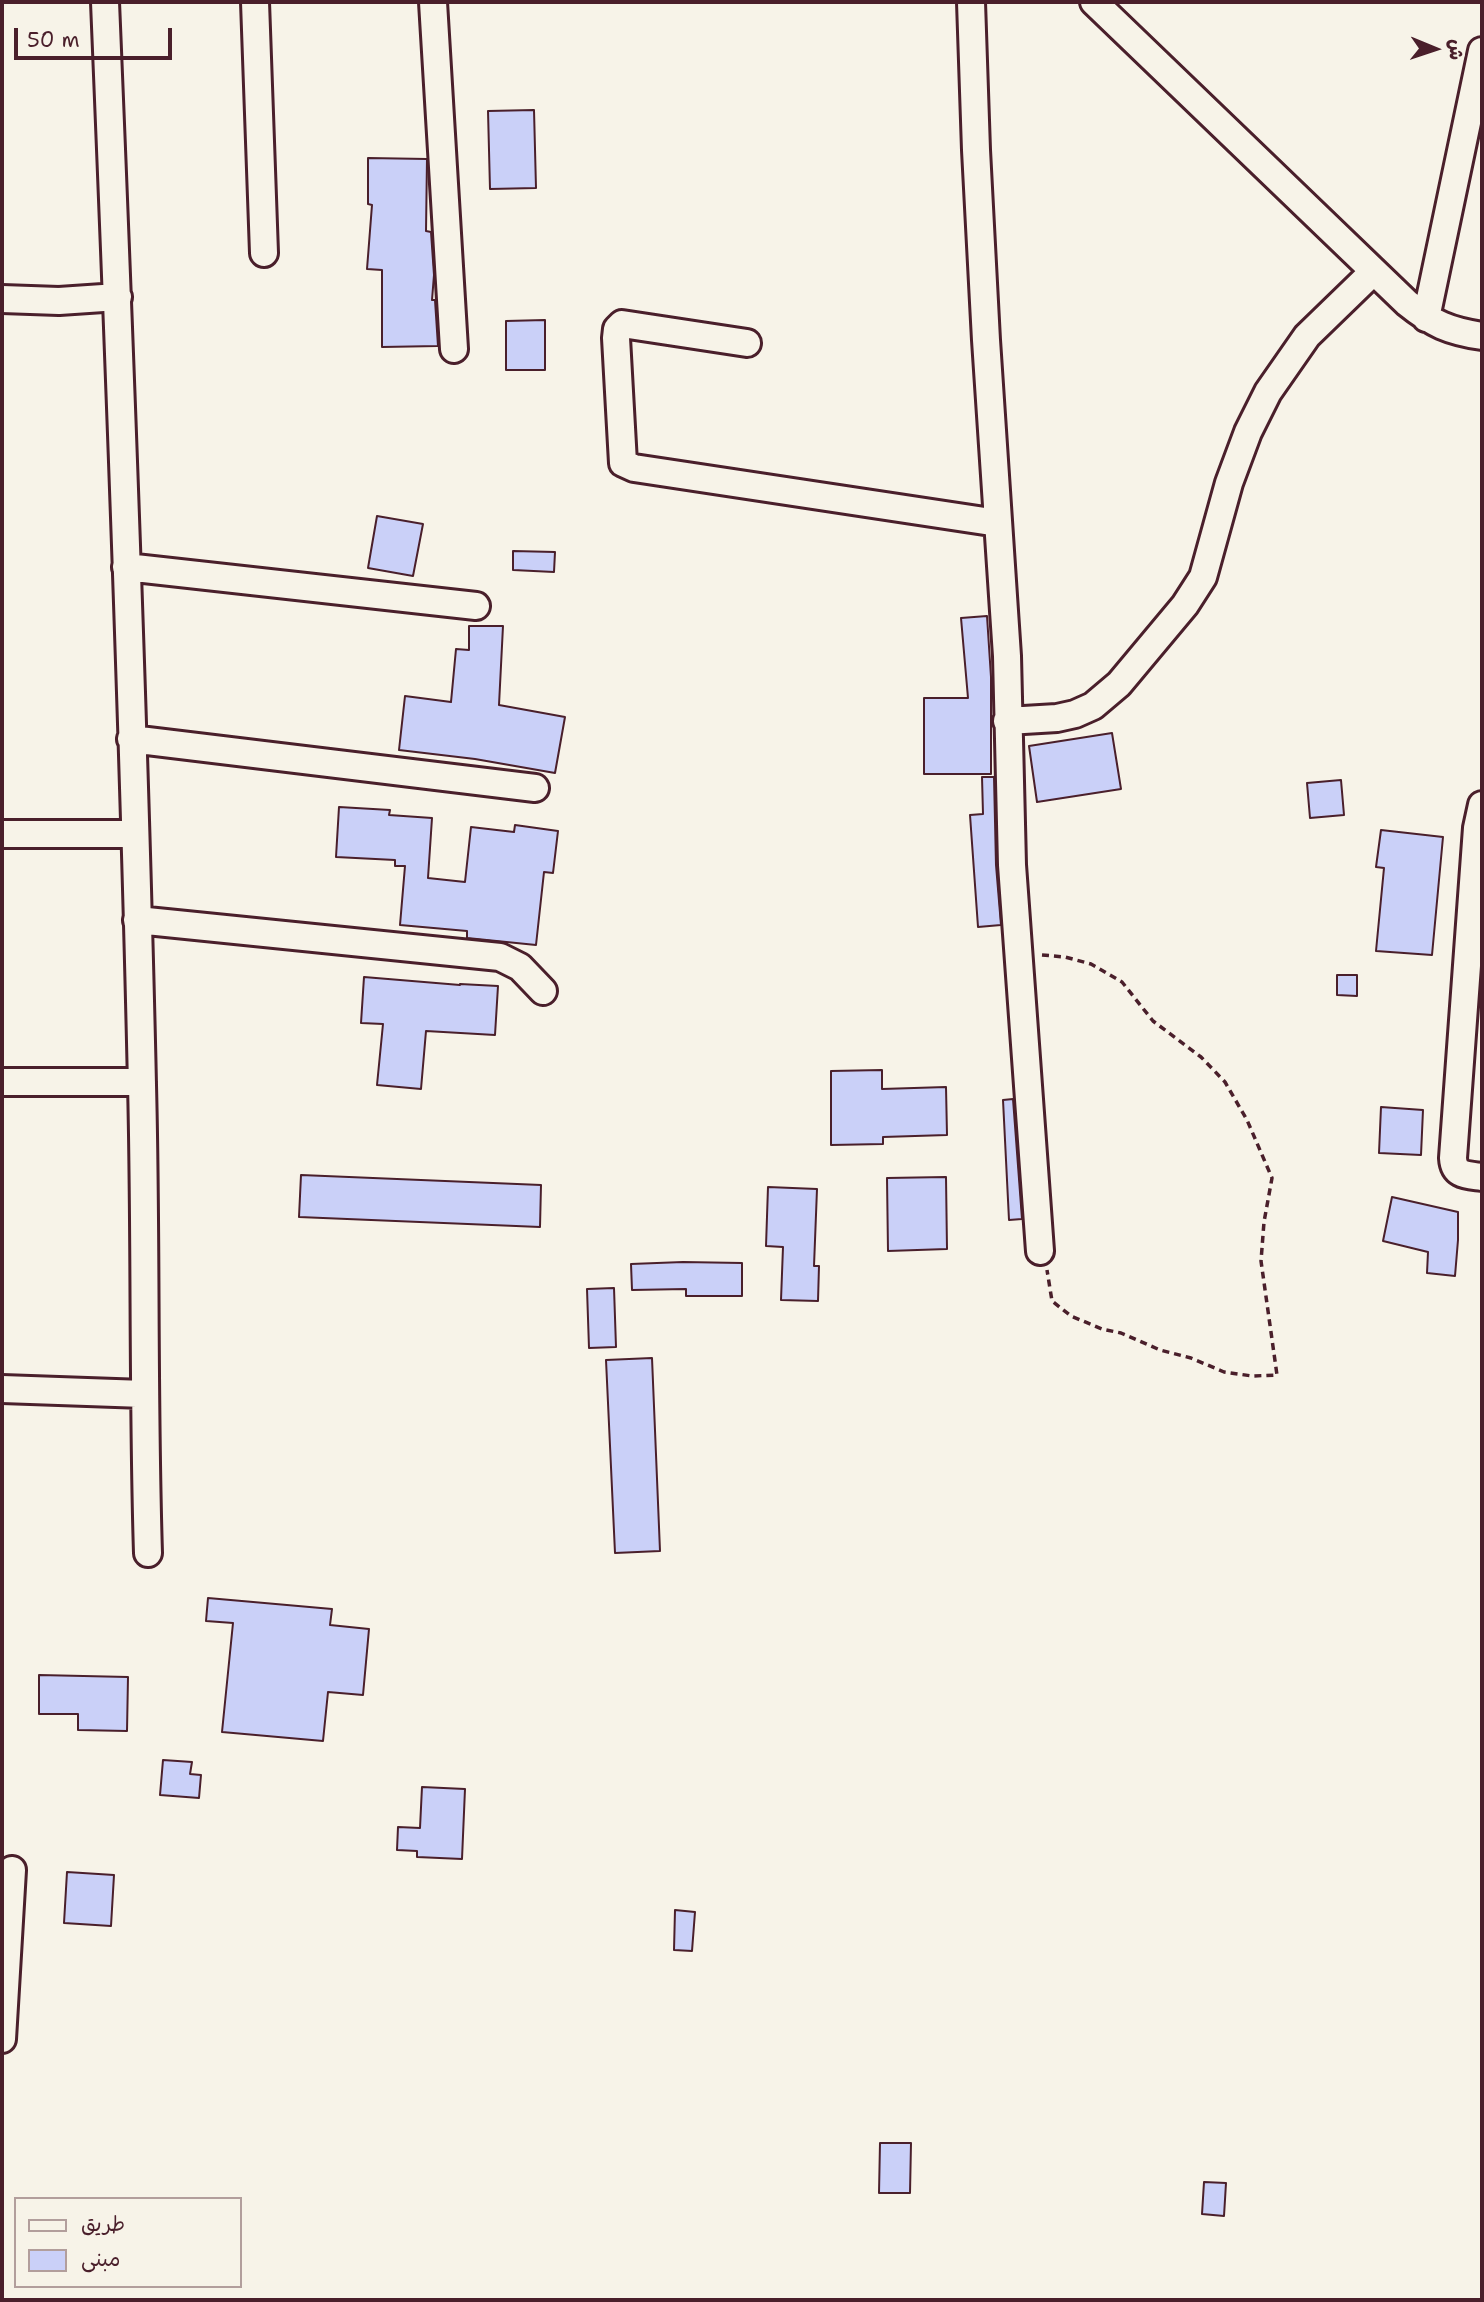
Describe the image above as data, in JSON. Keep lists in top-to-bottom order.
{
  "legend": ["طريق", "مبنى"],
  "scale_bar": "50 m",
  "north": "right"
}
